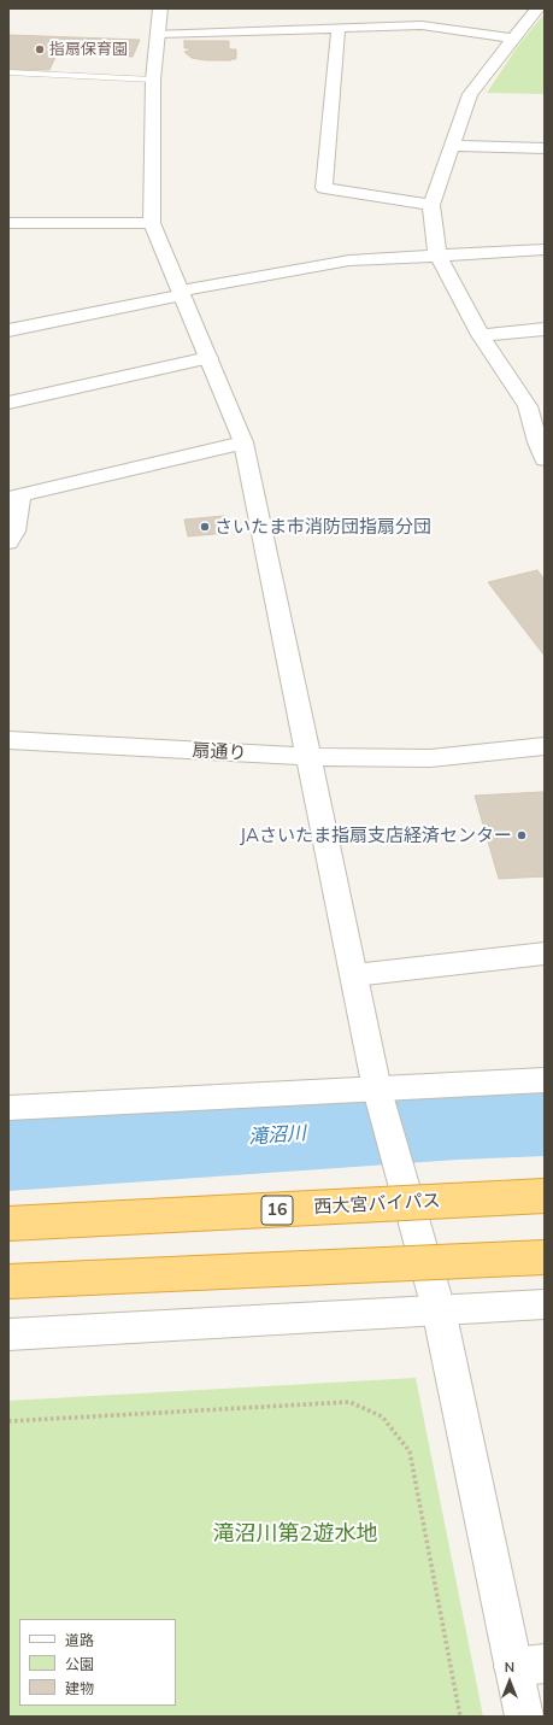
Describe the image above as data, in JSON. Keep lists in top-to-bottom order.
{
  "streets": {
    "highway": ["西大宮バイパス", "16"],
    "street": ["扇通り"]
  },
  "water": ["滝沼川"],
  "parks": ["滝沼川第2遊水地"],
  "places": ["指扇保育園", "さいたま市消防団指扇分団", "JAさいたま指扇支店経済センター"],
  "legend": ["道路", "公園", "建物"],
  "north": "top"
}
